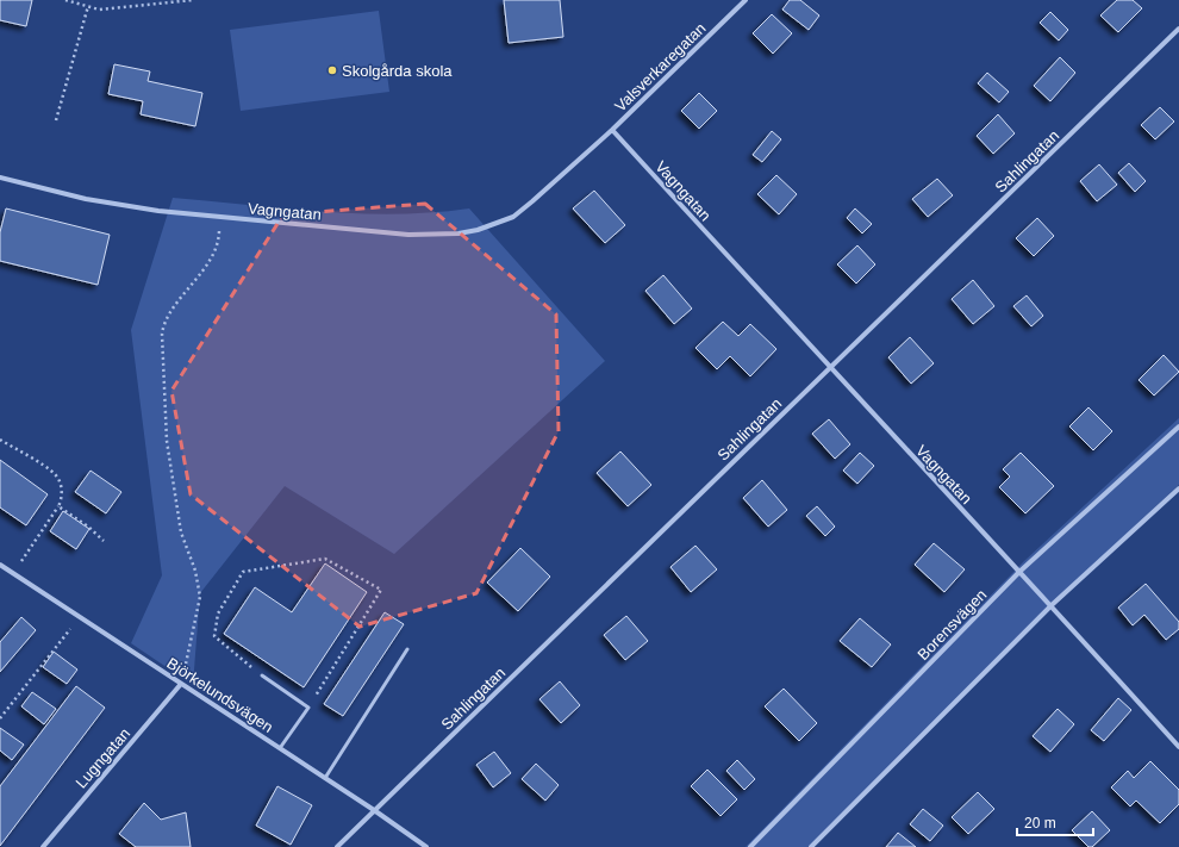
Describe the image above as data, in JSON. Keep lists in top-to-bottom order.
{
  "streets": {
    "street": [
      "Valsverkaregatan",
      "Sahlingatan",
      "Vagngatan",
      "Borensvägen",
      "Björkelundsvägen",
      "Lugngatan"
    ]
  },
  "crossings": [
    ["Valsverkaregatan", "Vagngatan"],
    ["Sahlingatan", "Vagngatan"],
    ["Sahlingatan", "Björkelundsvägen"],
    ["Vagngatan", "Borensvägen"],
    ["Björkelundsvägen", "Lugngatan"]
  ],
  "places": ["Skolgårda skola"],
  "scale_bar": "20 m"
}
